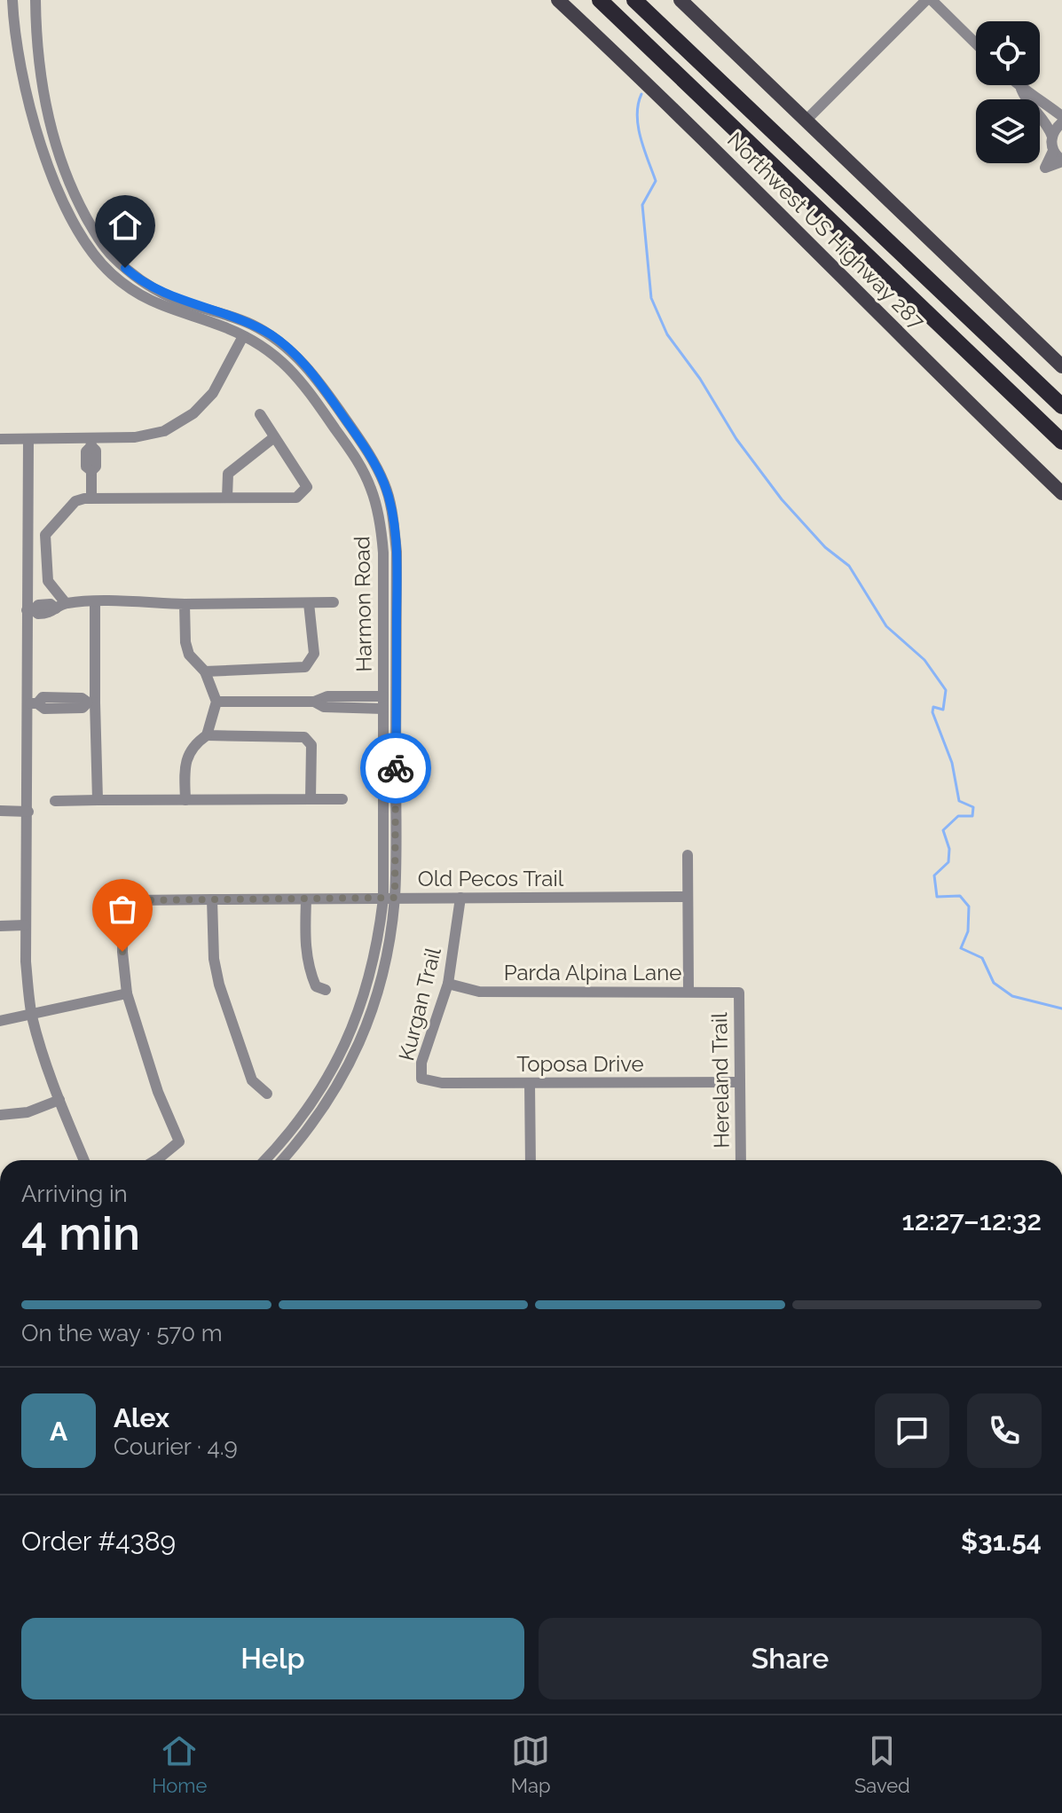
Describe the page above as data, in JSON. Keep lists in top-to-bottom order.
{
  "streets": {
    "main road": ["Northwest US Highway 287"],
    "street": [
      "Harmon Road",
      "Old Pecos Trail",
      "Parda Alpina Lane",
      "Kurgan Trail",
      "Toposa Drive",
      "Hereland Trail"
    ]
  },
  "crossings": [
    ["Harmon Road", "Old Pecos Trail"],
    ["Old Pecos Trail", "Kurgan Trail"],
    ["Parda Alpina Lane", "Kurgan Trail"],
    ["Parda Alpina Lane", "Hereland Trail"],
    ["Kurgan Trail", "Toposa Drive"],
    ["Toposa Drive", "Hereland Trail"]
  ],
  "page": {
    "heading": ["4 min", "Arriving in", "12:27–12:32"],
    "panel": [
      "Alex",
      "Courier · 4.9",
      "Order #4389",
      "$31.54"
    ],
    "bar": "On the way · 570 m",
    "round": "A",
    "buttons": ["Help", "Share"],
    "tabs": ["Home", "Map", "Saved"]
  }
}
